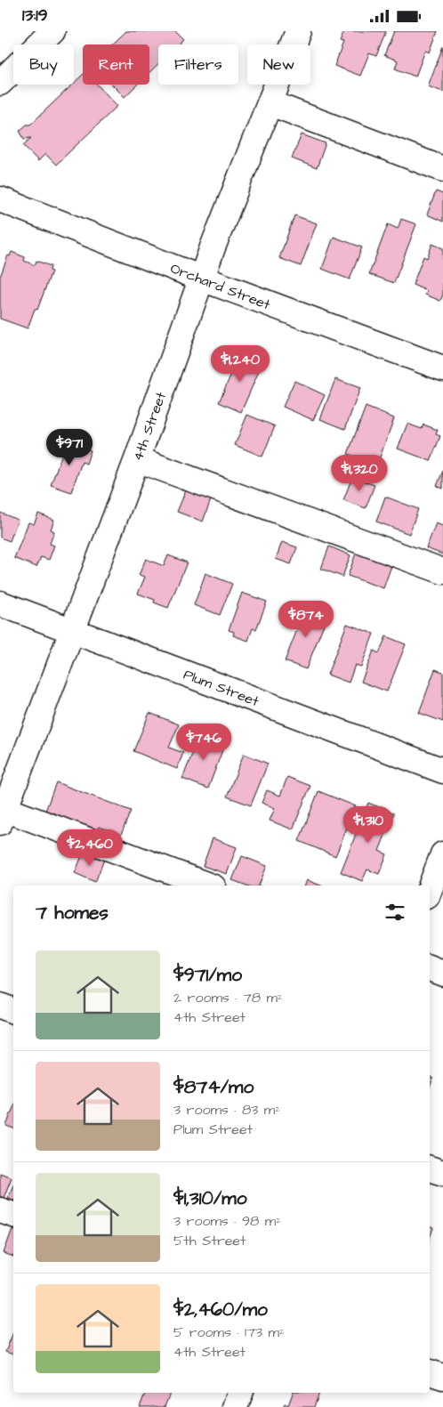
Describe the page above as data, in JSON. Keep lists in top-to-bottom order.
{
  "streets": {
    "street": ["Orchard Street", "4th Street", "Plum Street"]
  },
  "crossings": [
    ["Orchard Street", "4th Street"],
    ["4th Street", "Plum Street"]
  ],
  "page": {
    "status": "13:19",
    "chip": [
      "Buy",
      "Rent",
      "Filters",
      "New"
    ],
    "price": [
      "$1,240",
      "$971",
      "$1,320",
      "$874",
      "$746",
      "$1,310",
      "$2,460"
    ],
    "heading": "7 homes",
    "list": [
      {
        "name": "$971/mo",
        "note": "2 rooms · 78 m² · 4th Street"
      },
      {
        "name": "$874/mo",
        "note": "3 rooms · 83 m² · Plum Street"
      },
      {
        "name": "$1,310/mo",
        "note": "3 rooms · 98 m² · 5th Street"
      },
      {
        "name": "$2,460/mo",
        "note": "5 rooms · 173 m² · 4th Street"
      }
    ]
  }
}
